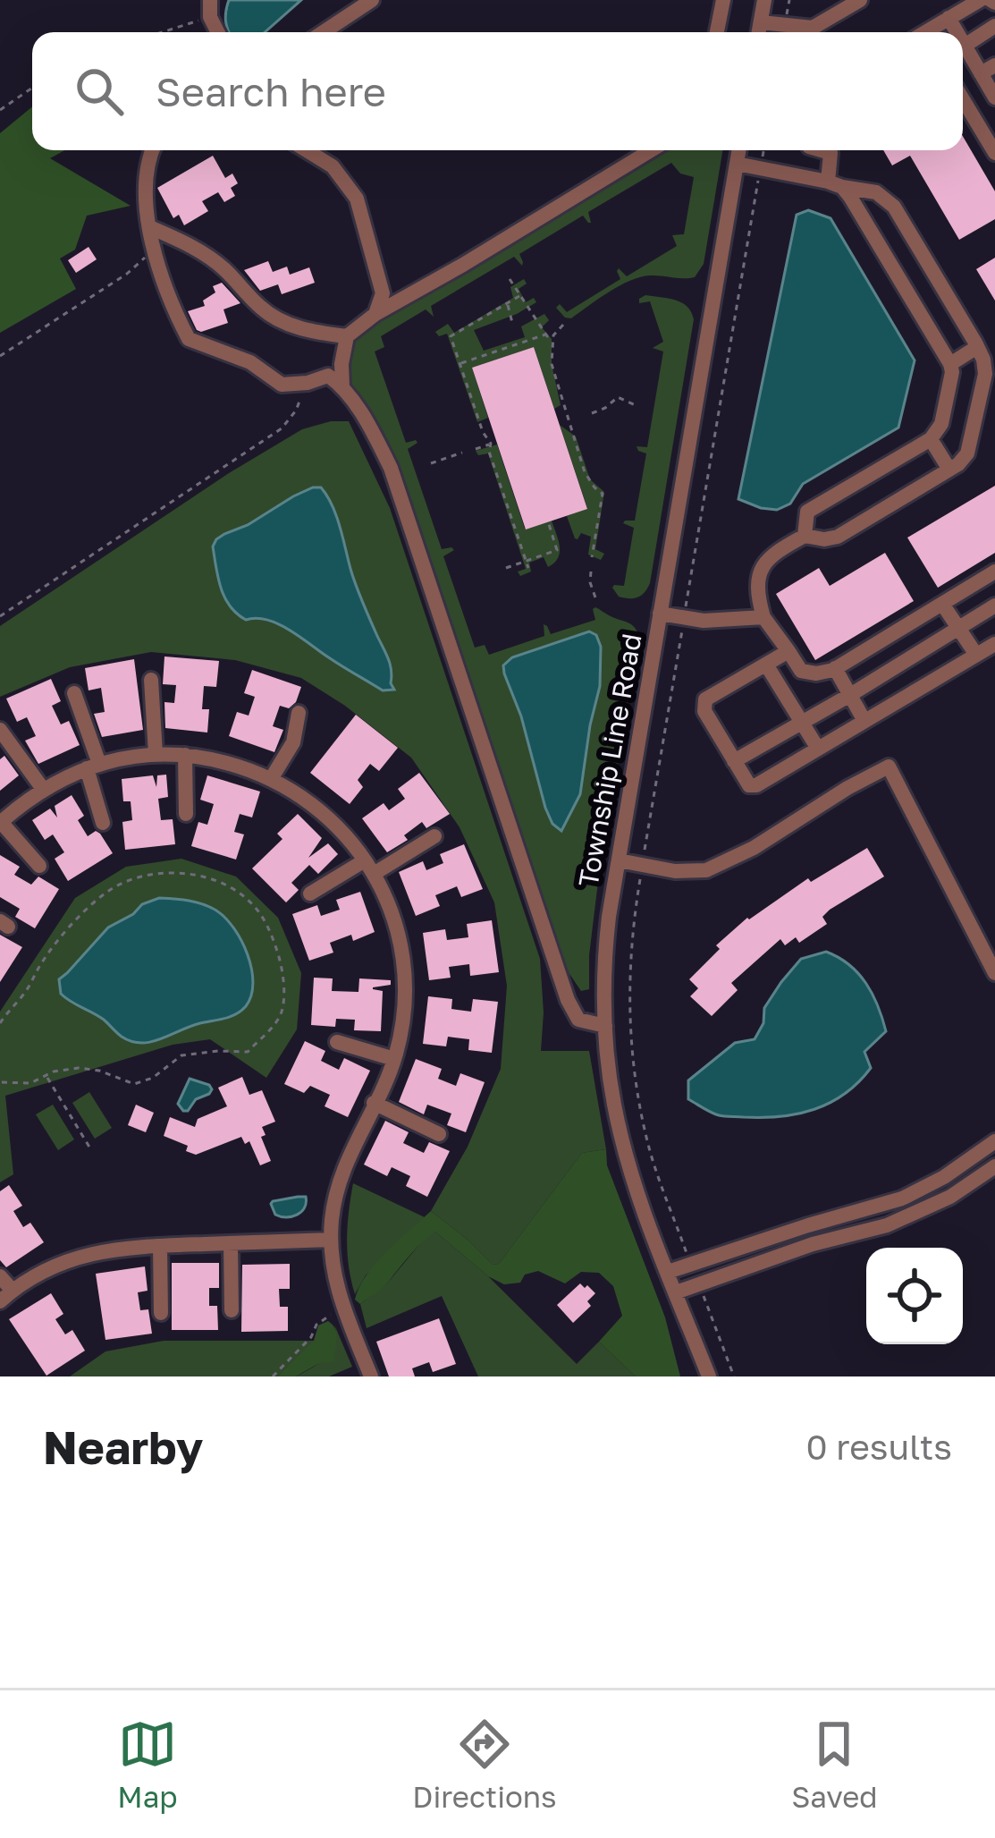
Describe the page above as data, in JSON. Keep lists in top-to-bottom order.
{
  "streets": {
    "street": ["Township Line Road"]
  },
  "page": {
    "search": "Search here",
    "heading": ["Nearby", "0 results"],
    "nav": ["Map", "Directions", "Saved"]
  }
}
